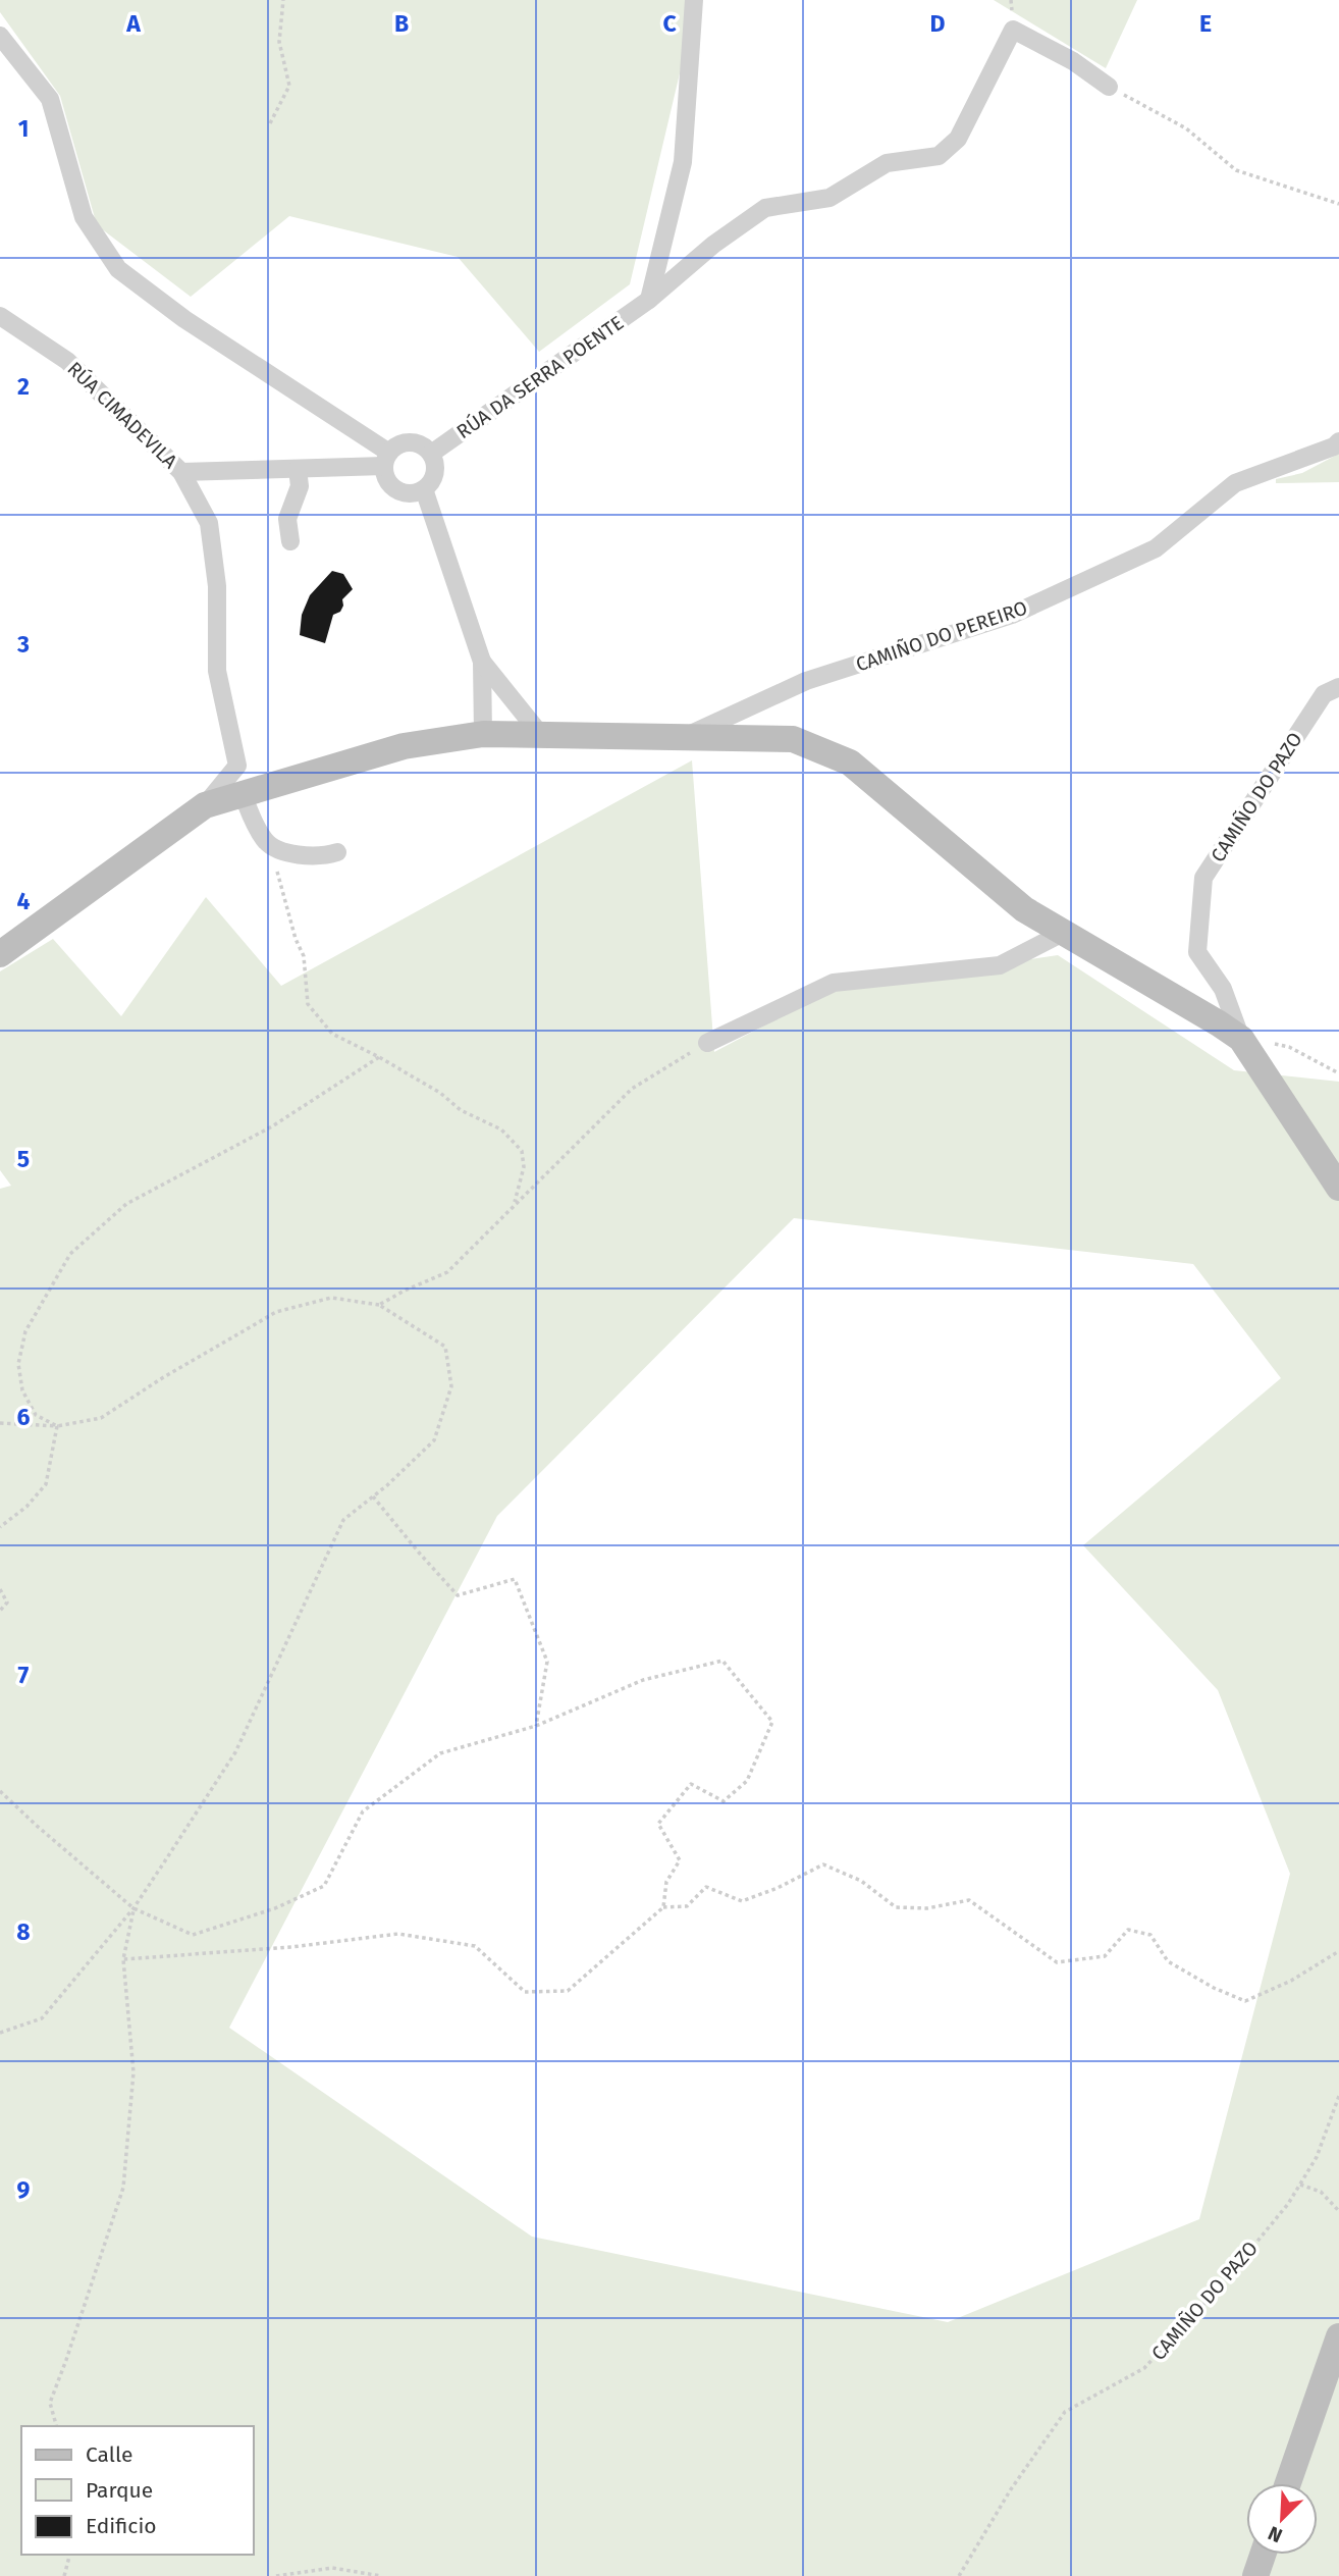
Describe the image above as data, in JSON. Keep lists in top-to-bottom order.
{
  "streets": {
    "street": [
      "RÚA DA SERRA POENTE",
      "RÚA CIMADEVILA",
      "CAMIÑO DO PEREIRO",
      "CAMIÑO DO PAZO"
    ]
  },
  "crossings": [
    ["RÚA DA SERRA POENTE", "RÚA CIMADEVILA"]
  ],
  "legend": ["Calle", "Parque", "Edificio"],
  "north": "bottom left",
  "grid": {
    "columns": [
      "A",
      "B",
      "C",
      "D",
      "E"
    ],
    "rows": [
      "1",
      "2",
      "3",
      "4",
      "5",
      "6",
      "7",
      "8",
      "9"
    ]
  }
}
